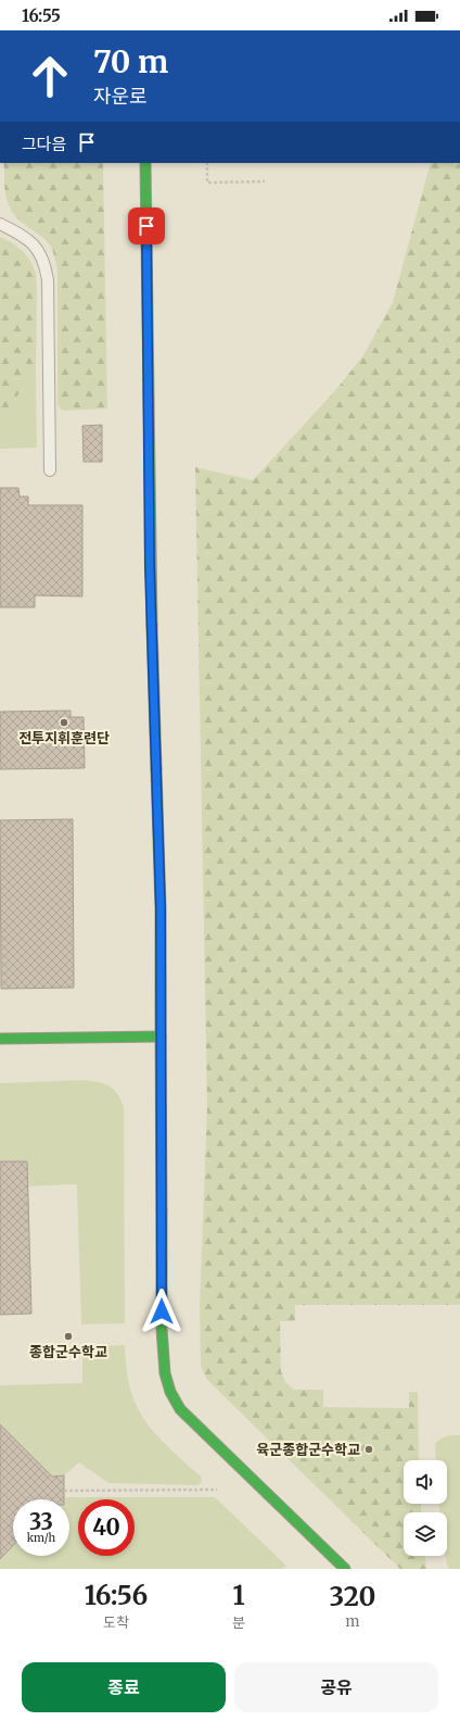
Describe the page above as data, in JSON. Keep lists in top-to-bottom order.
{
  "places": ["전투지휘훈련단", "종합군수학교", "육군종합군수학교"],
  "page": {
    "status": "16:55",
    "turn": ["70 m", "자운로"],
    "then": "그다음",
    "speed": "33 km/h",
    "limit": "40",
    "eta": [
      "16:56",
      "도착",
      "1",
      "분",
      "320",
      "m"
    ],
    "buttons": ["종료", "공유"]
  }
}
